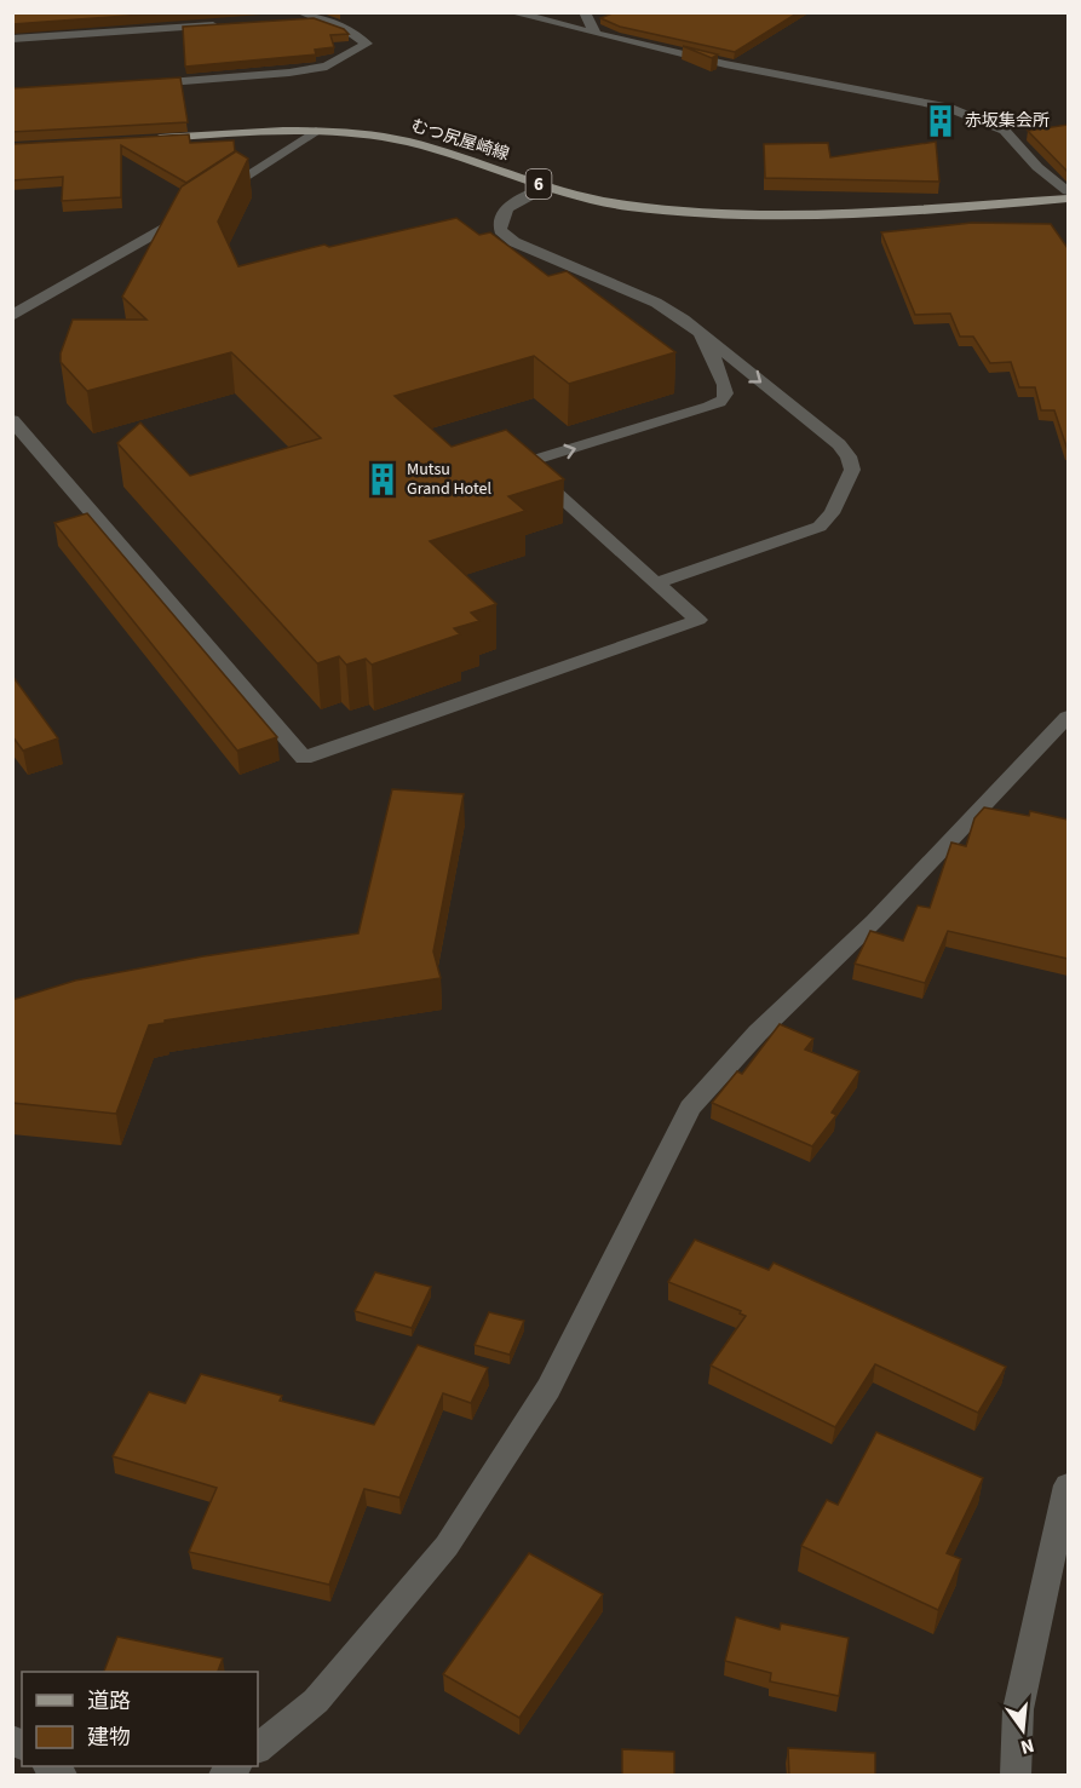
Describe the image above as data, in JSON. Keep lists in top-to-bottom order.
{
  "streets": {
    "main road": ["むつ尻屋崎線", "6"]
  },
  "places": {
    "building": ["赤坂集会所", "Mutsu Grand Hotel"]
  },
  "legend": ["道路", "建物"],
  "north": "bottom"
}
